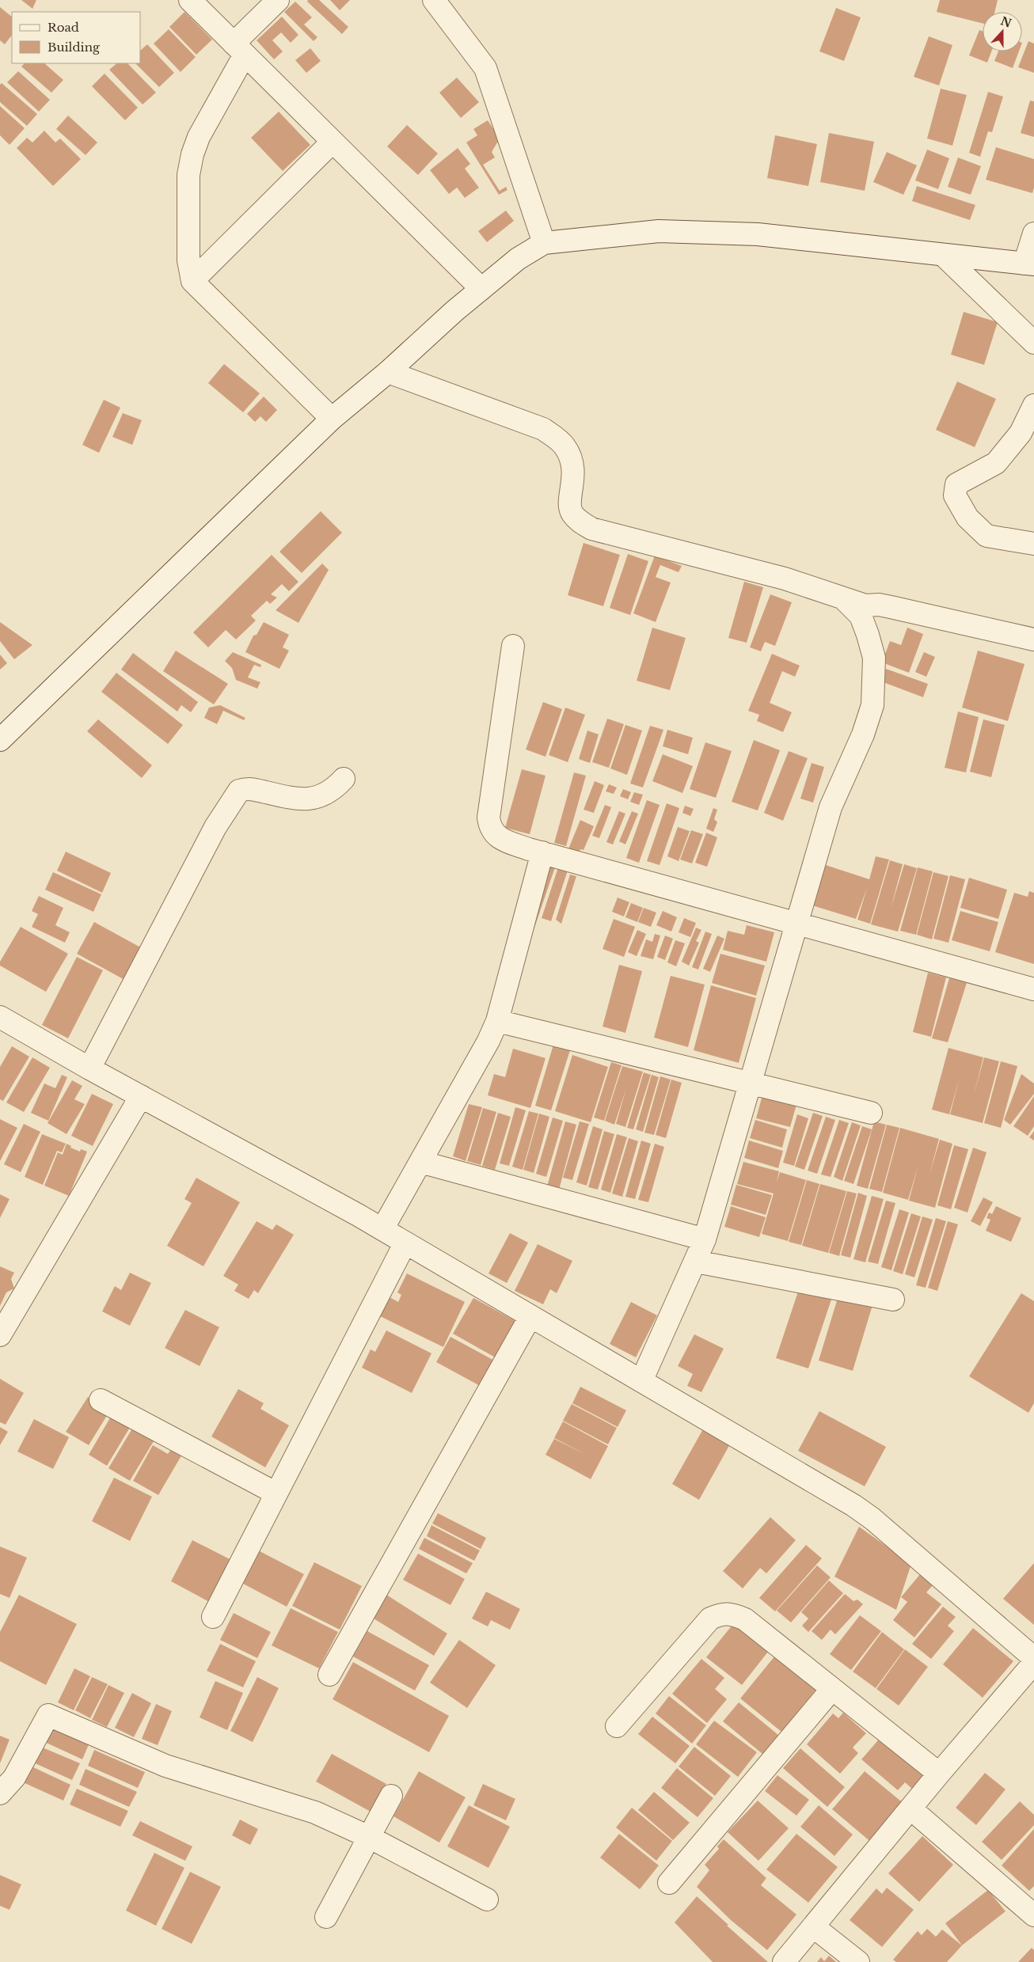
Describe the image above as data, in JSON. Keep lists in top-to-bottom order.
{
  "legend": ["Road", "Building"],
  "north": "top"
}
